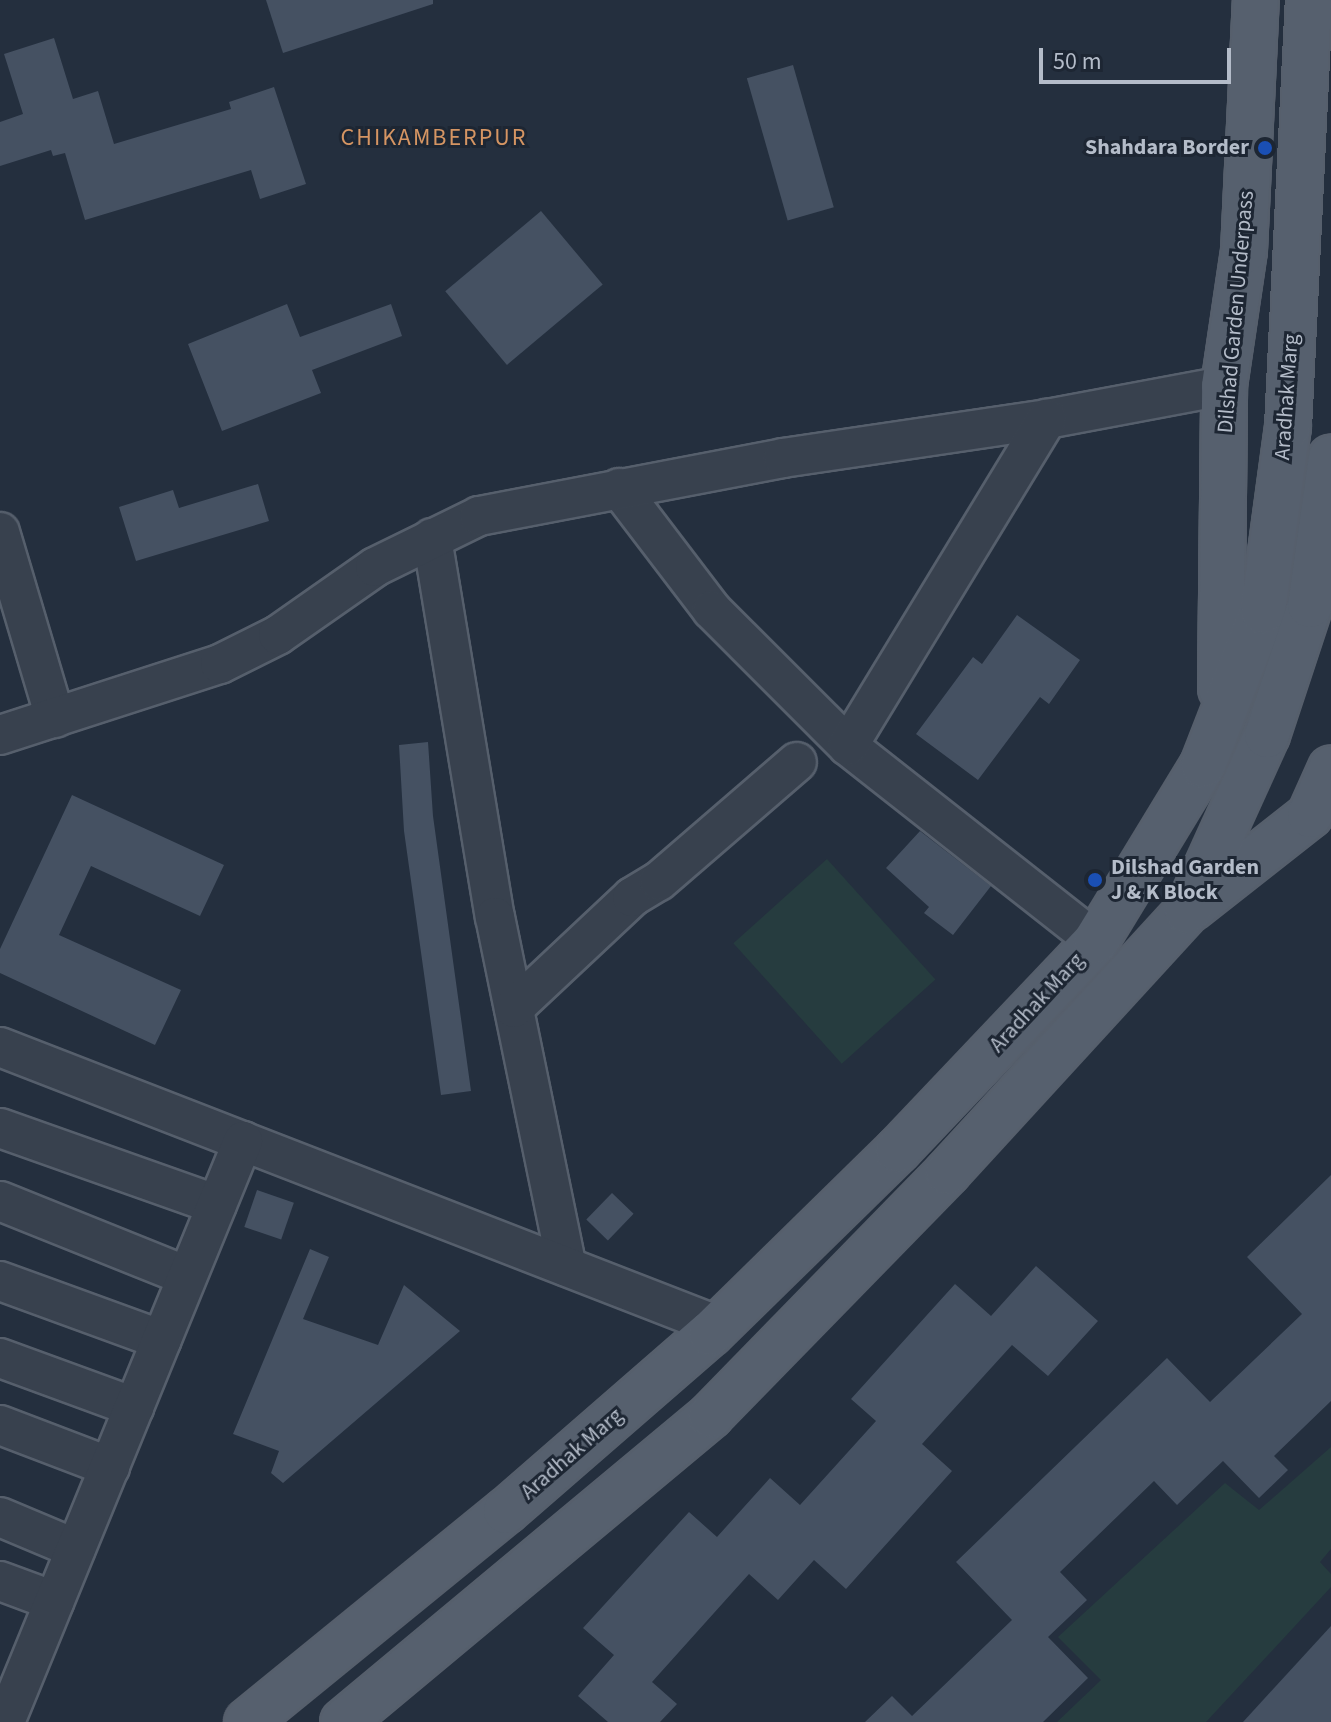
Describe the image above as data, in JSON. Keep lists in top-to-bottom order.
{
  "streets": {
    "main road": ["Dilshad Garden Underpass", "Aradhak Marg"]
  },
  "crossings": [
    ["Dilshad Garden Underpass", "Aradhak Marg"]
  ],
  "districts": ["CHIKAMBERPUR"],
  "places": ["Shahdara Border", "Dilshad Garden J & K Block"],
  "scale_bar": "50 m"
}
